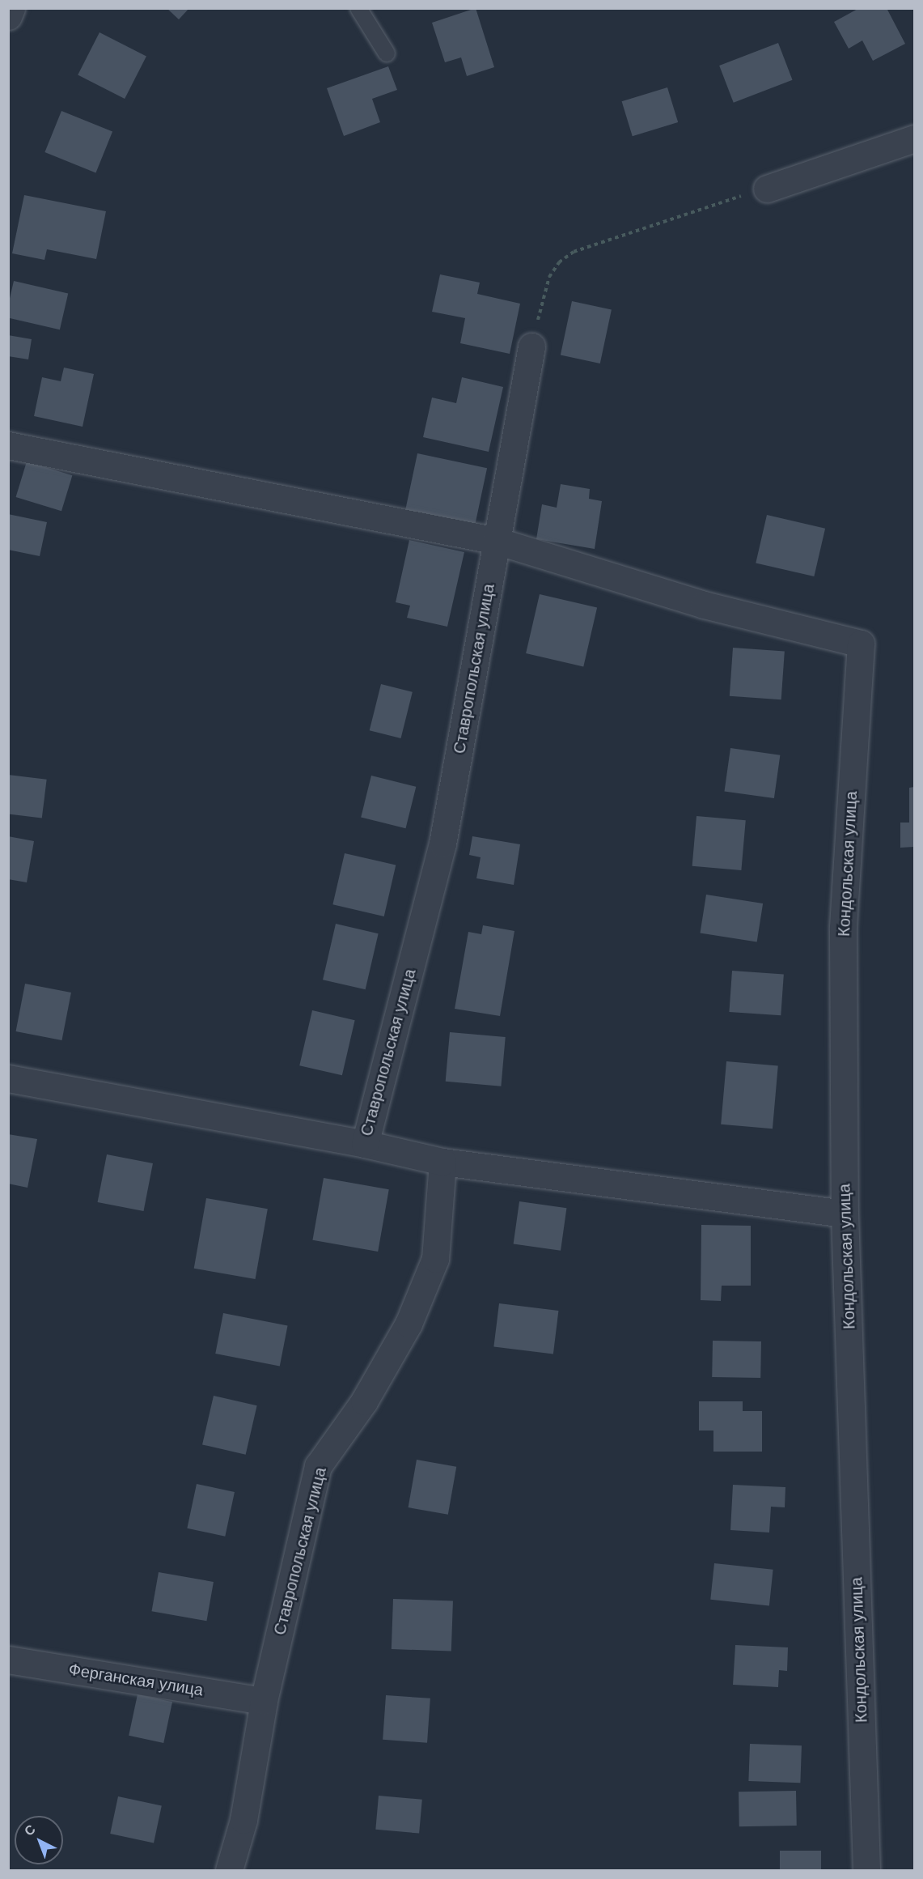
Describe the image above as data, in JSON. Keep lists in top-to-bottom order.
{
  "streets": {
    "street": ["Ставропольская улица", "Кондольская улица", "Ферганская улица"]
  },
  "crossings": [
    ["Ставропольская улица", "Кондольская улица"],
    ["Ставропольская улица", "Ферганская улица"]
  ],
  "north": "top left"
}
